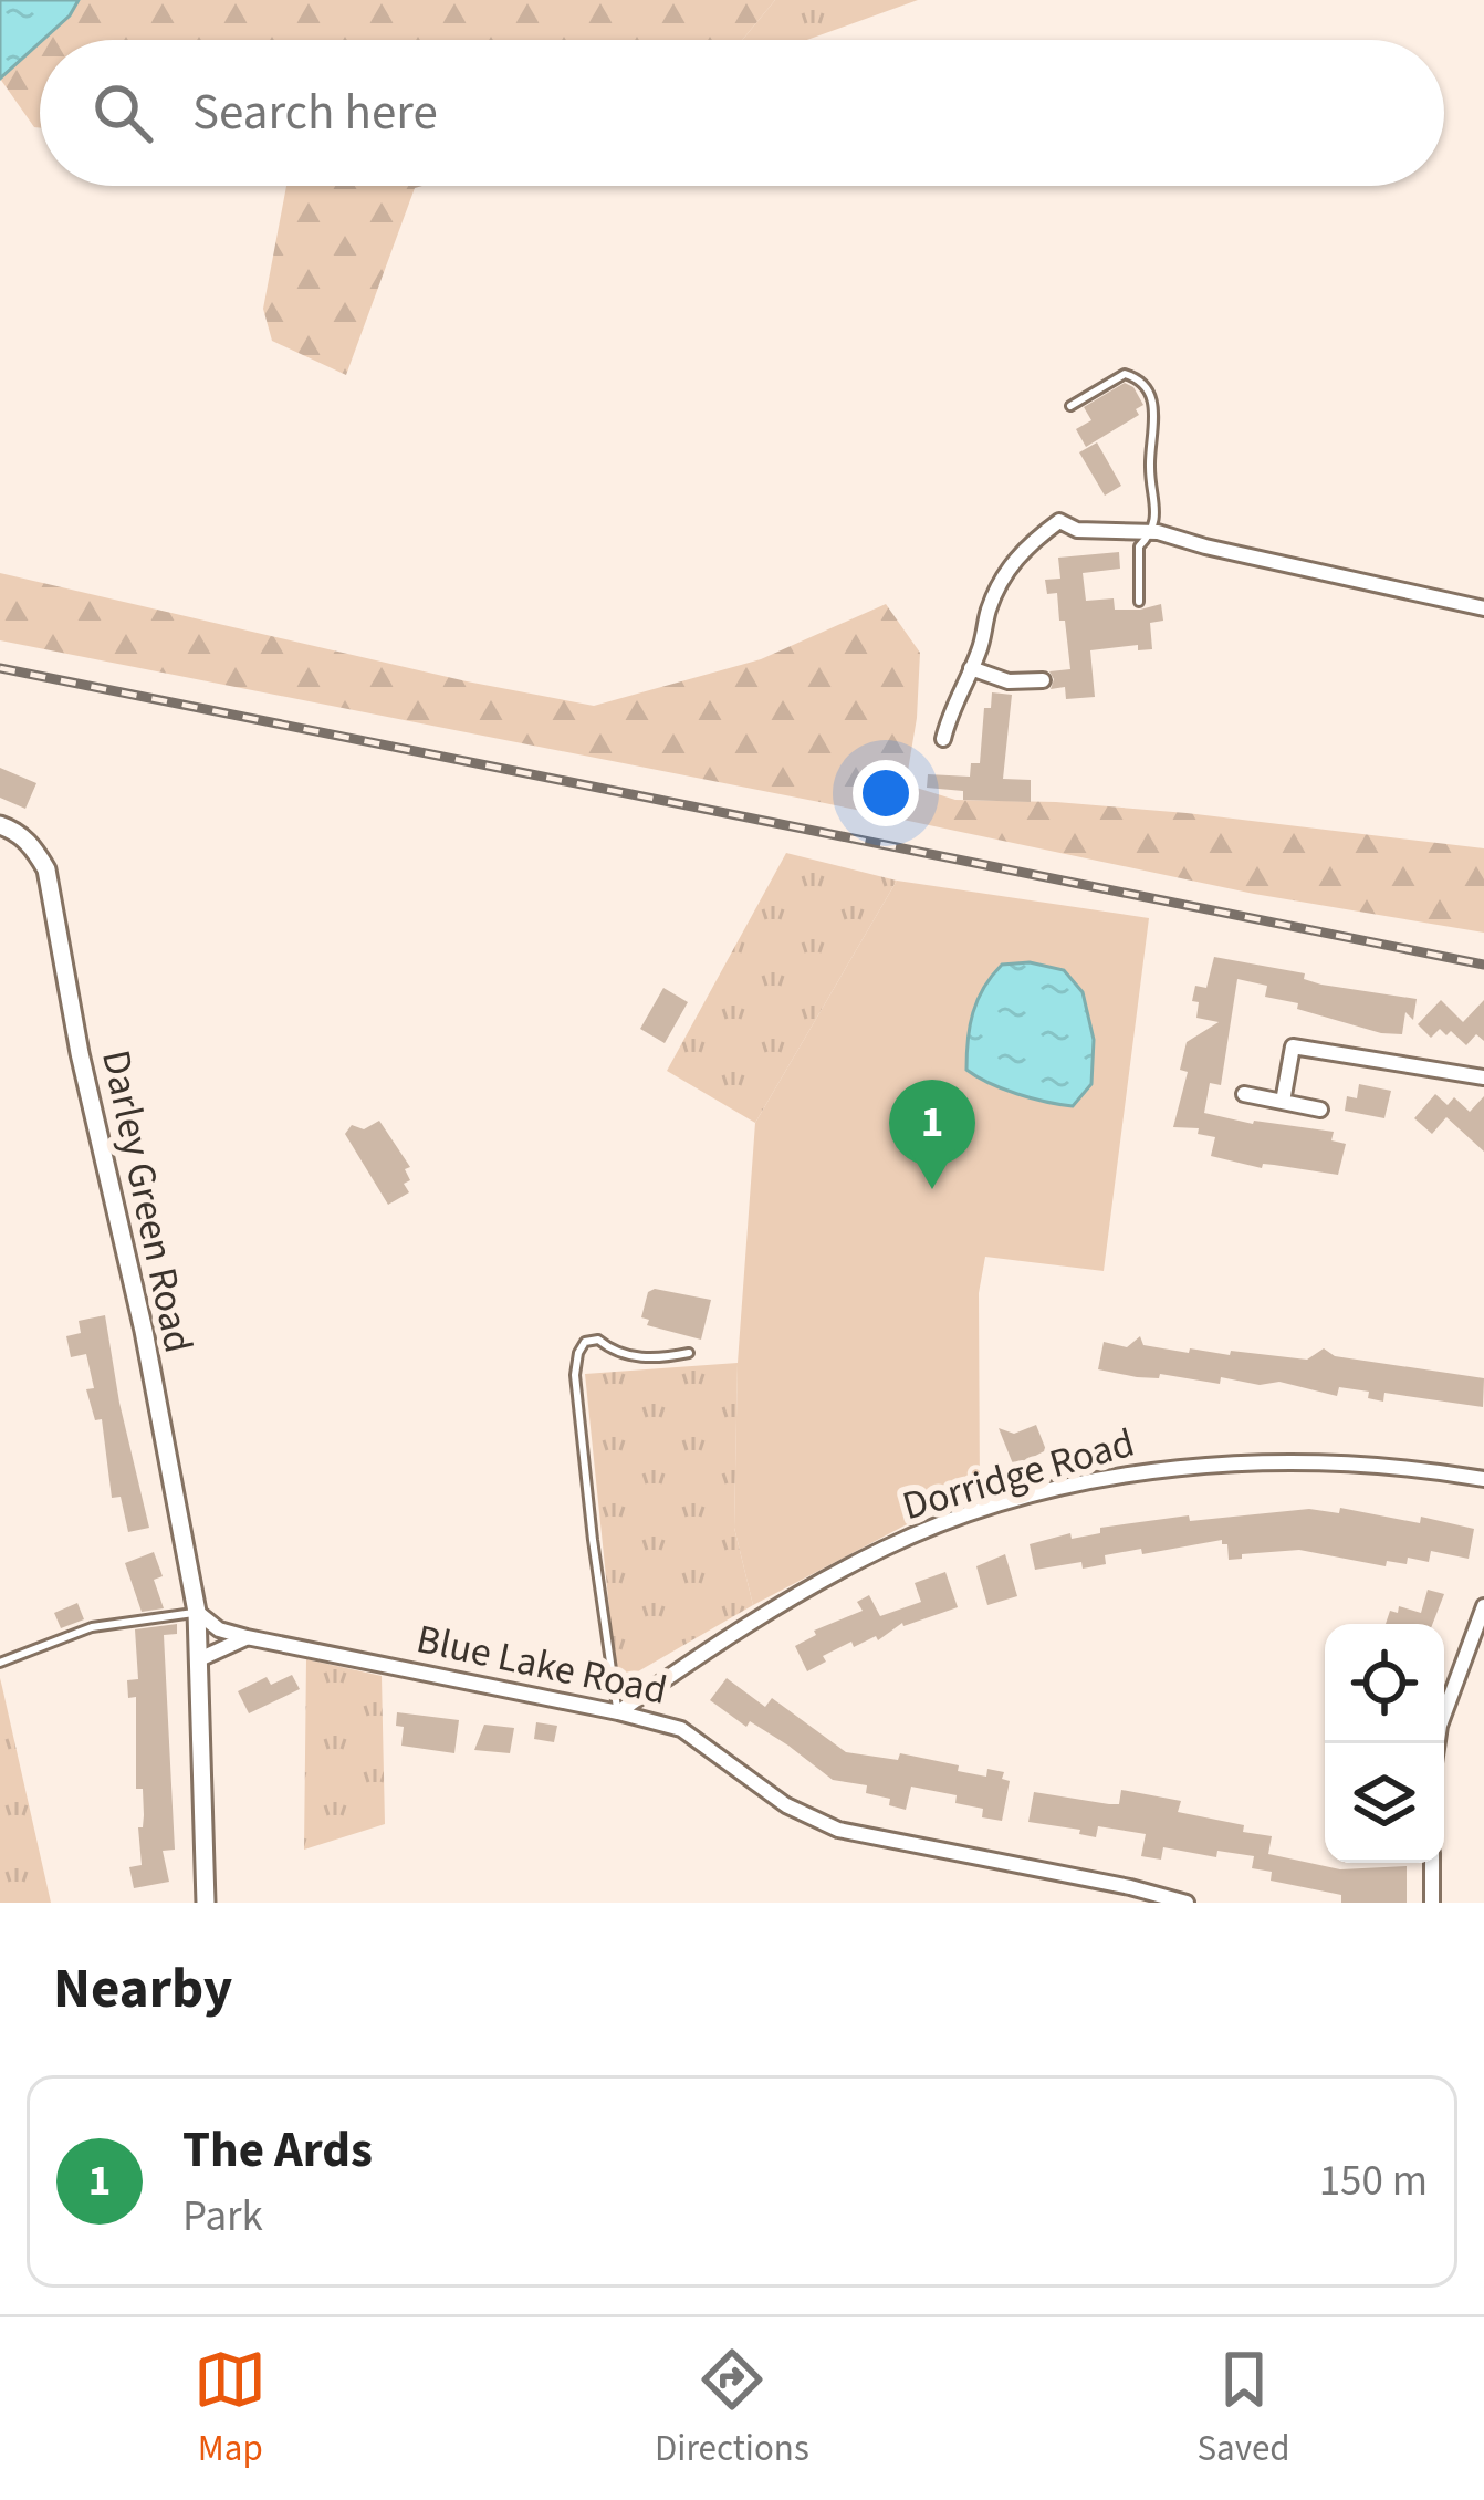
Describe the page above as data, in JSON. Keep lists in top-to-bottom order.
{
  "streets": {
    "street": ["Darley Green Road", "Dorridge Road", "Blue Lake Road"]
  },
  "crossings": [
    ["Darley Green Road", "Blue Lake Road"],
    ["Dorridge Road", "Blue Lake Road"]
  ],
  "page": {
    "search": "Search here",
    "pins": "1",
    "heading": "Nearby",
    "list": [
      {
        "mark": "1",
        "name": "The Ards",
        "note": "Park",
        "value": "150 m"
      }
    ],
    "nav": ["Map", "Directions", "Saved"]
  }
}
